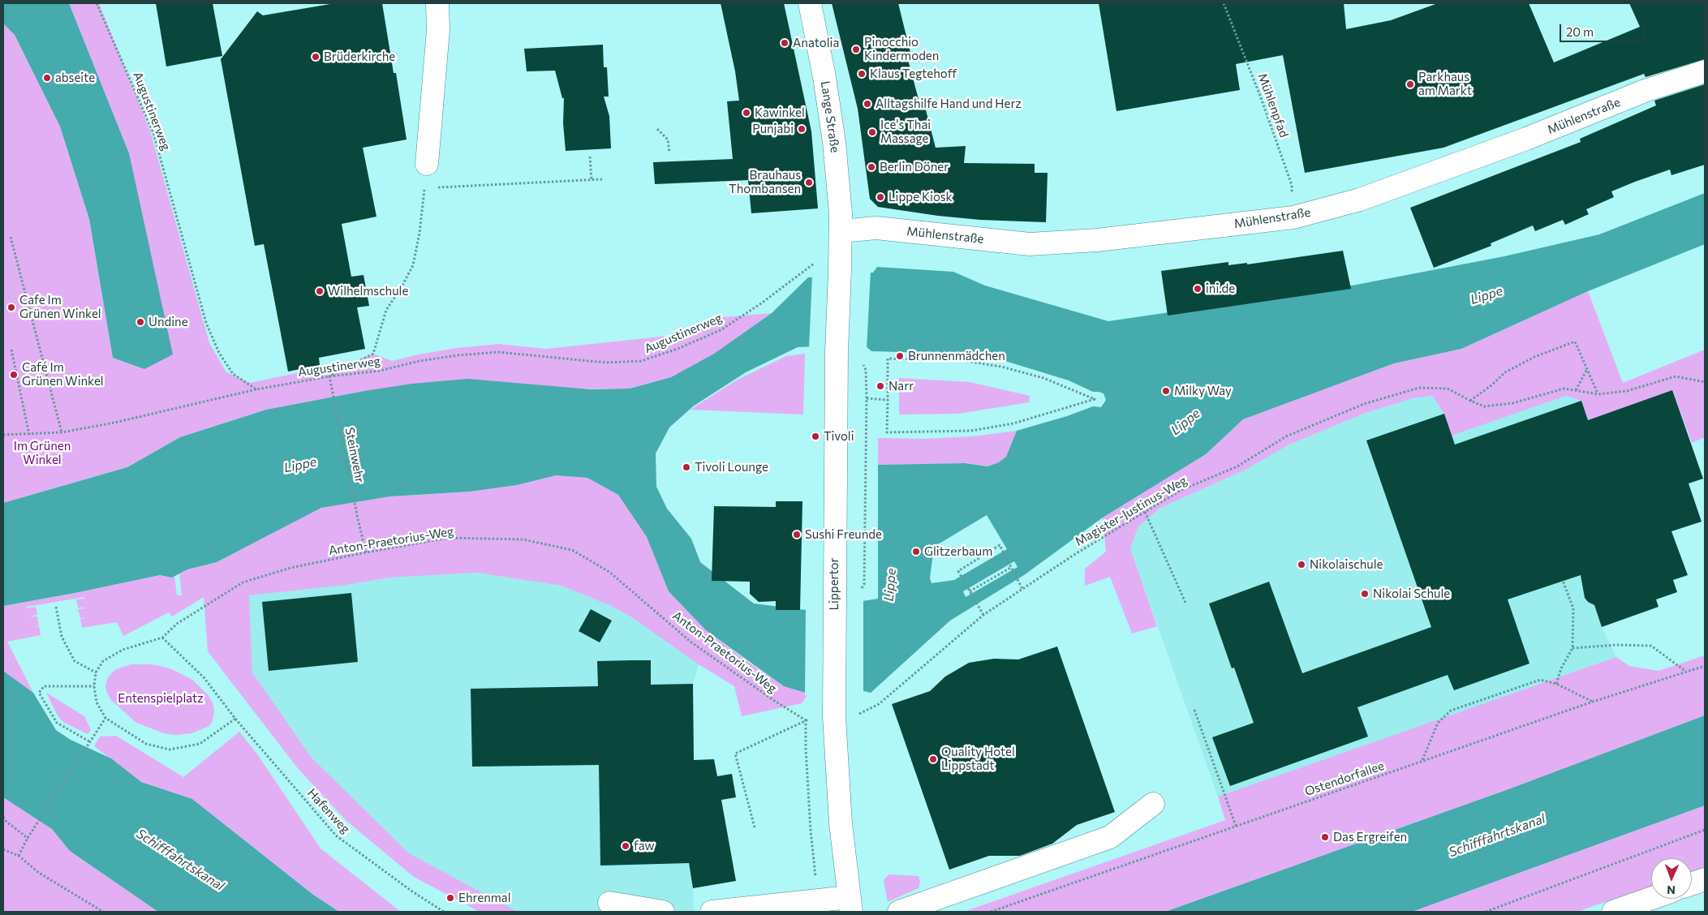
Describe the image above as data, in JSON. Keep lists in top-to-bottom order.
{
  "streets": {
    "street": ["Mühlenstraße", "Lange Straße", "Lippertor"],
    "path": [
      "Mühlenpfad",
      "Augustinerweg",
      "Steinwehr",
      "Magister-Justinus-Weg",
      "Anton-Praetorius-Weg",
      "Ostendorfallee",
      "Hafenweg"
    ]
  },
  "crossings": [
    ["Mühlenpfad", "Mühlenstraße"],
    ["Augustinerweg", "Steinwehr"],
    ["Mühlenstraße", "Lange Straße"],
    ["Mühlenstraße", "Lippertor"],
    ["Lange Straße", "Lippertor"],
    ["Steinwehr", "Anton-Praetorius-Weg"],
    ["Anton-Praetorius-Weg", "Hafenweg"]
  ],
  "water": ["Lippe", "Schifffahrtskanal"],
  "parks": ["Im Grünen Winkel", "Entenspielplatz"],
  "places": [
    "Anatolia",
    "Pinocchio Kindermoden",
    "Brüderkirche",
    "Klaus Tegtehoff",
    "abseite",
    "Parkhaus am Markt",
    "Alltagshilfe Hand und Herz",
    "Kawinkel",
    "Punjabi",
    "Ice's Thai Massage",
    "Berlin Döner",
    "Brauhaus Thombansen",
    "Lippe Kiosk",
    "ini.de",
    "Wilhelmschule",
    "Cafe Im Grünen Winkel",
    "Undine",
    "Brunnenmädchen",
    "Café Im Grünen Winkel",
    "Narr",
    "Milky Way",
    "Tivoli",
    "Tivoli Lounge",
    "Sushi Freunde",
    "Glitzerbaum",
    "Nikolaischule",
    "Nikolai Schule",
    "Quality Hotel Lippstadt",
    "Das Ergreifen",
    "faw",
    "Ehrenmal"
  ],
  "scale_bar": "20 m",
  "north": "bottom"
}
